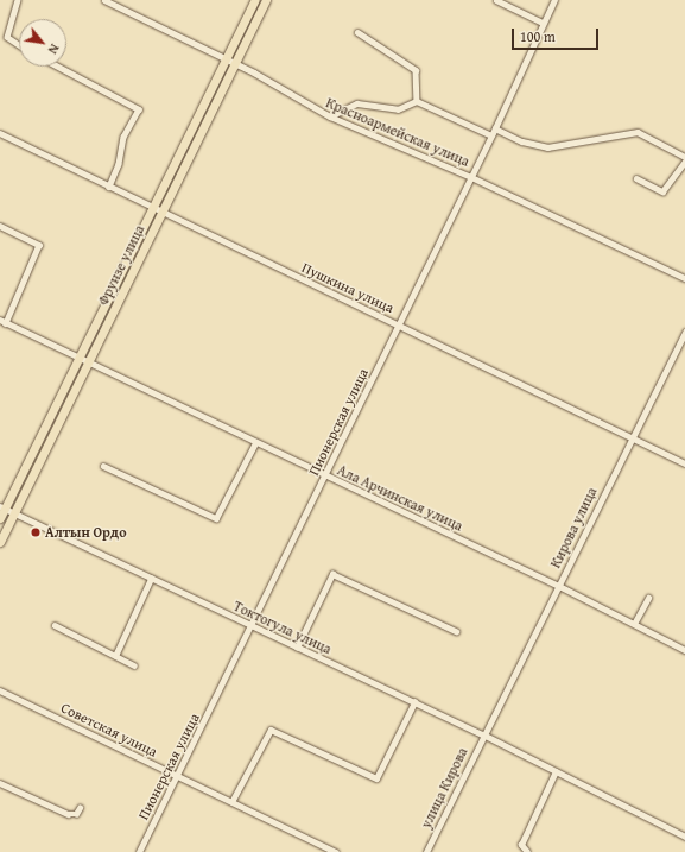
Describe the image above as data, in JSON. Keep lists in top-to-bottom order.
{
  "streets": {
    "main road": ["Фрунзе улица"],
    "street": [
      "Красноармейская улица",
      "Пушкина улица",
      "Пионерская улица",
      "Ала Арчинская улица",
      "Кирова улица",
      "Токтогула улица",
      "Советская улица",
      "улица Кирова"
    ]
  },
  "crossings": [
    ["Красноармейская улица", "Фрунзе улица"],
    ["Красноармейская улица", "Пионерская улица"],
    ["Фрунзе улица", "Пушкина улица"],
    ["Фрунзе улица", "Ала Арчинская улица"],
    ["Фрунзе улица", "Токтогула улица"],
    ["Пушкина улица", "Пионерская улица"],
    ["Пушкина улица", "Кирова улица"],
    ["Пионерская улица", "Ала Арчинская улица"],
    ["Пионерская улица", "Токтогула улица"],
    ["Пионерская улица", "Советская улица"],
    ["Ала Арчинская улица", "Кирова улица"],
    ["Кирова улица", "Токтогула улица"],
    ["Кирова улица", "улица Кирова"],
    ["Токтогула улица", "улица Кирова"]
  ],
  "places": ["Алтын Ордо"],
  "scale_bar": "100 m",
  "north": "bottom right"
}
